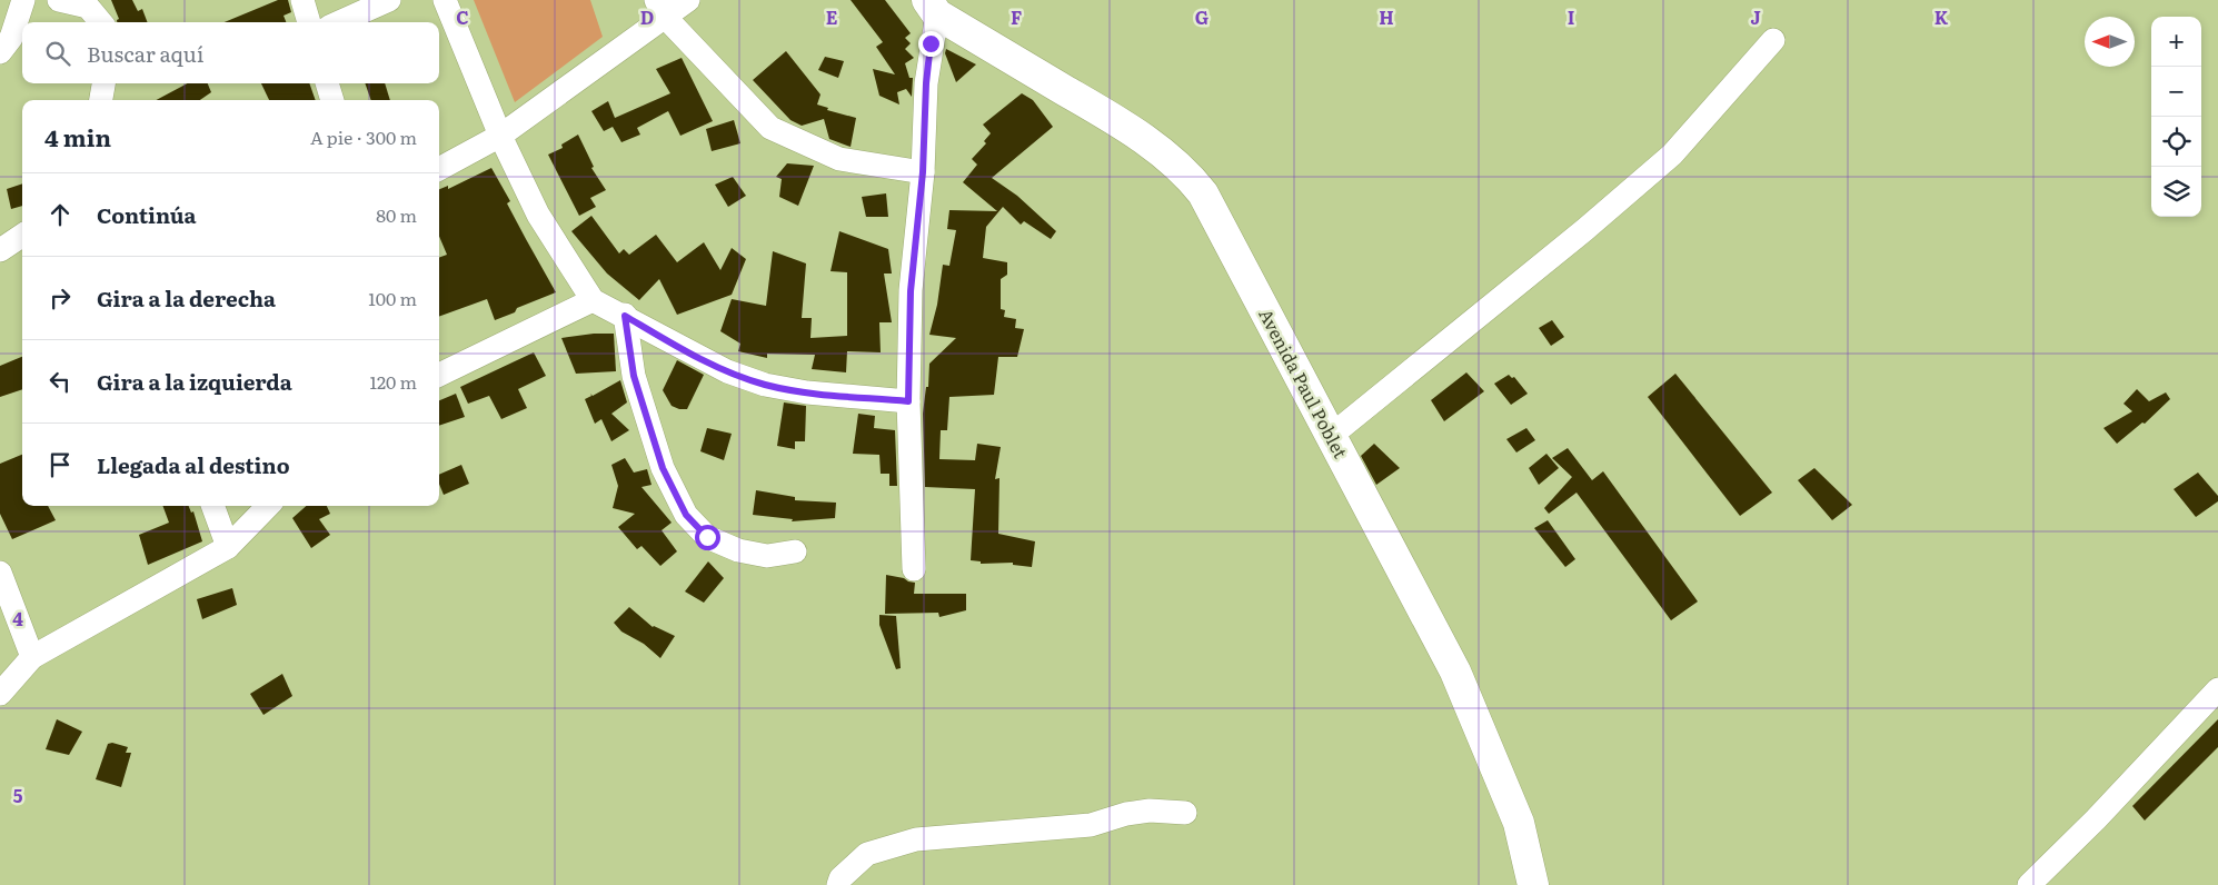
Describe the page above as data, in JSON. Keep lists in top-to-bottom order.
{
  "streets": {
    "main road": ["Avenida Paul Poblet"]
  },
  "north": "left",
  "page": {
    "map_buttons": ["+", "−"],
    "search": "Buscar aquí",
    "heading": ["4 min", "A pie · 300 m"],
    "list": [
      ["Continúa", "80 m"],
      ["Gira a la derecha", "100 m"],
      ["Gira a la izquierda", "120 m"],
      "Llegada al destino"
    ]
  },
  "grid": {
    "columns": [
      "C",
      "D",
      "E",
      "F",
      "G",
      "H",
      "I",
      "J",
      "K"
    ],
    "rows": ["4", "5"]
  }
}
